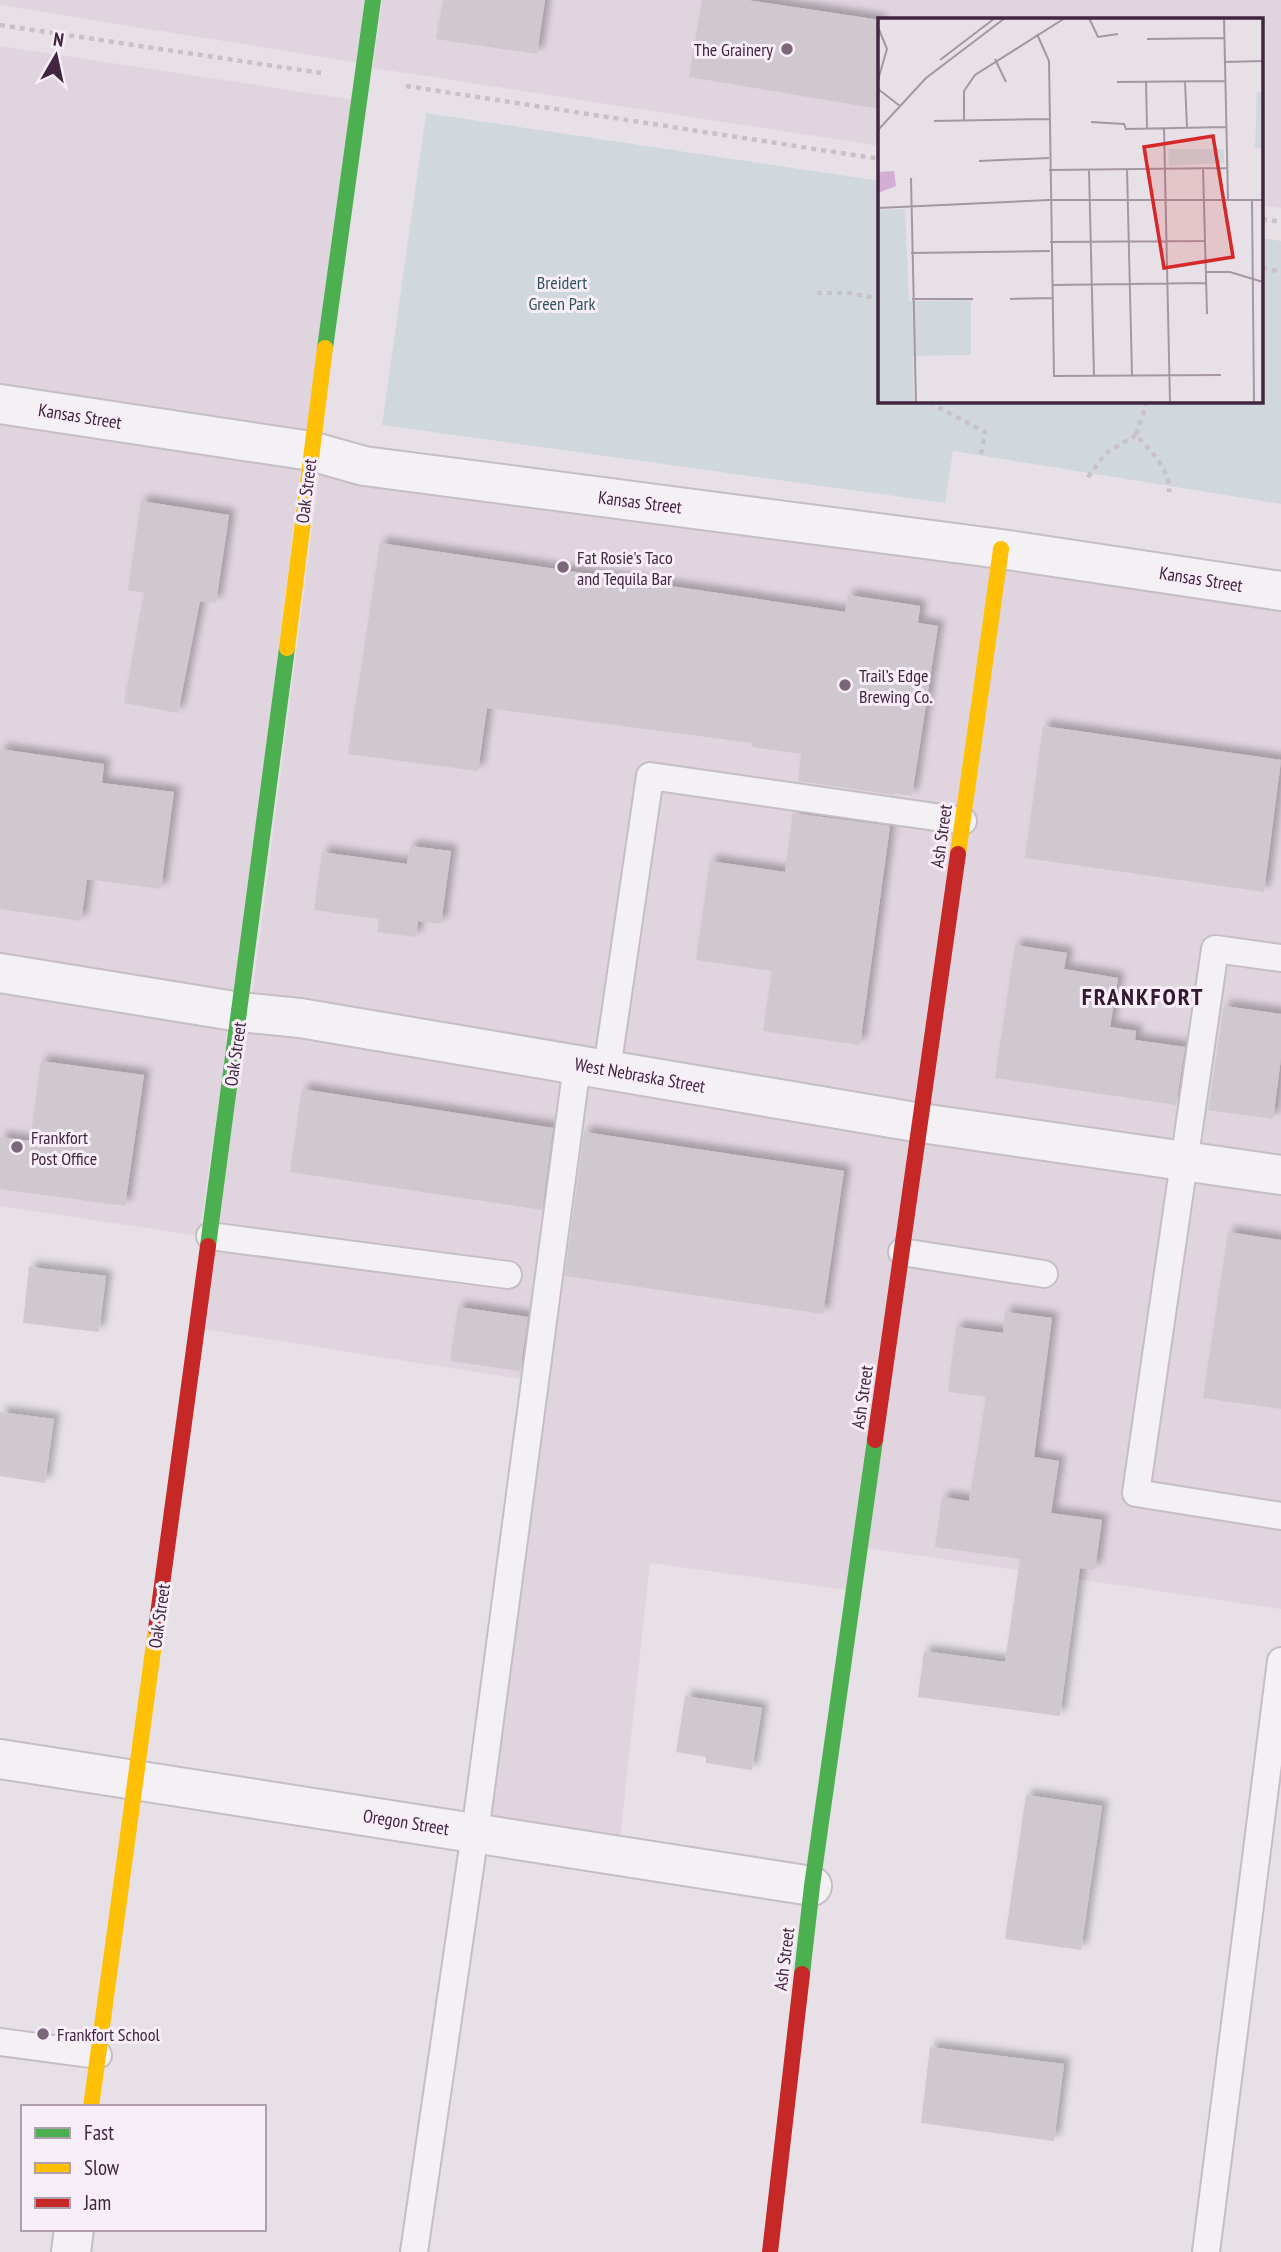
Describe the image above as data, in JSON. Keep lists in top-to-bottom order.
{
  "streets": {
    "street": [
      "Kansas Street",
      "Oak Street",
      "Ash Street",
      "West Nebraska Street",
      "Oregon Street"
    ]
  },
  "crossings": [
    ["Kansas Street", "Oak Street"],
    ["Kansas Street", "Ash Street"],
    ["Oak Street", "West Nebraska Street"],
    ["Oak Street", "Oregon Street"],
    ["Ash Street", "West Nebraska Street"],
    ["Ash Street", "Oregon Street"]
  ],
  "districts": ["FRANKFORT"],
  "parks": ["Breidert Green Park"],
  "places": [
    "The Grainery",
    "Fat Rosie's Taco and Tequila Bar",
    "Trail’s Edge Brewing Co.",
    "Frankfort Post Office",
    "Frankfort School"
  ],
  "legend": ["Fast", "Slow", "Jam"],
  "north": "top"
}
